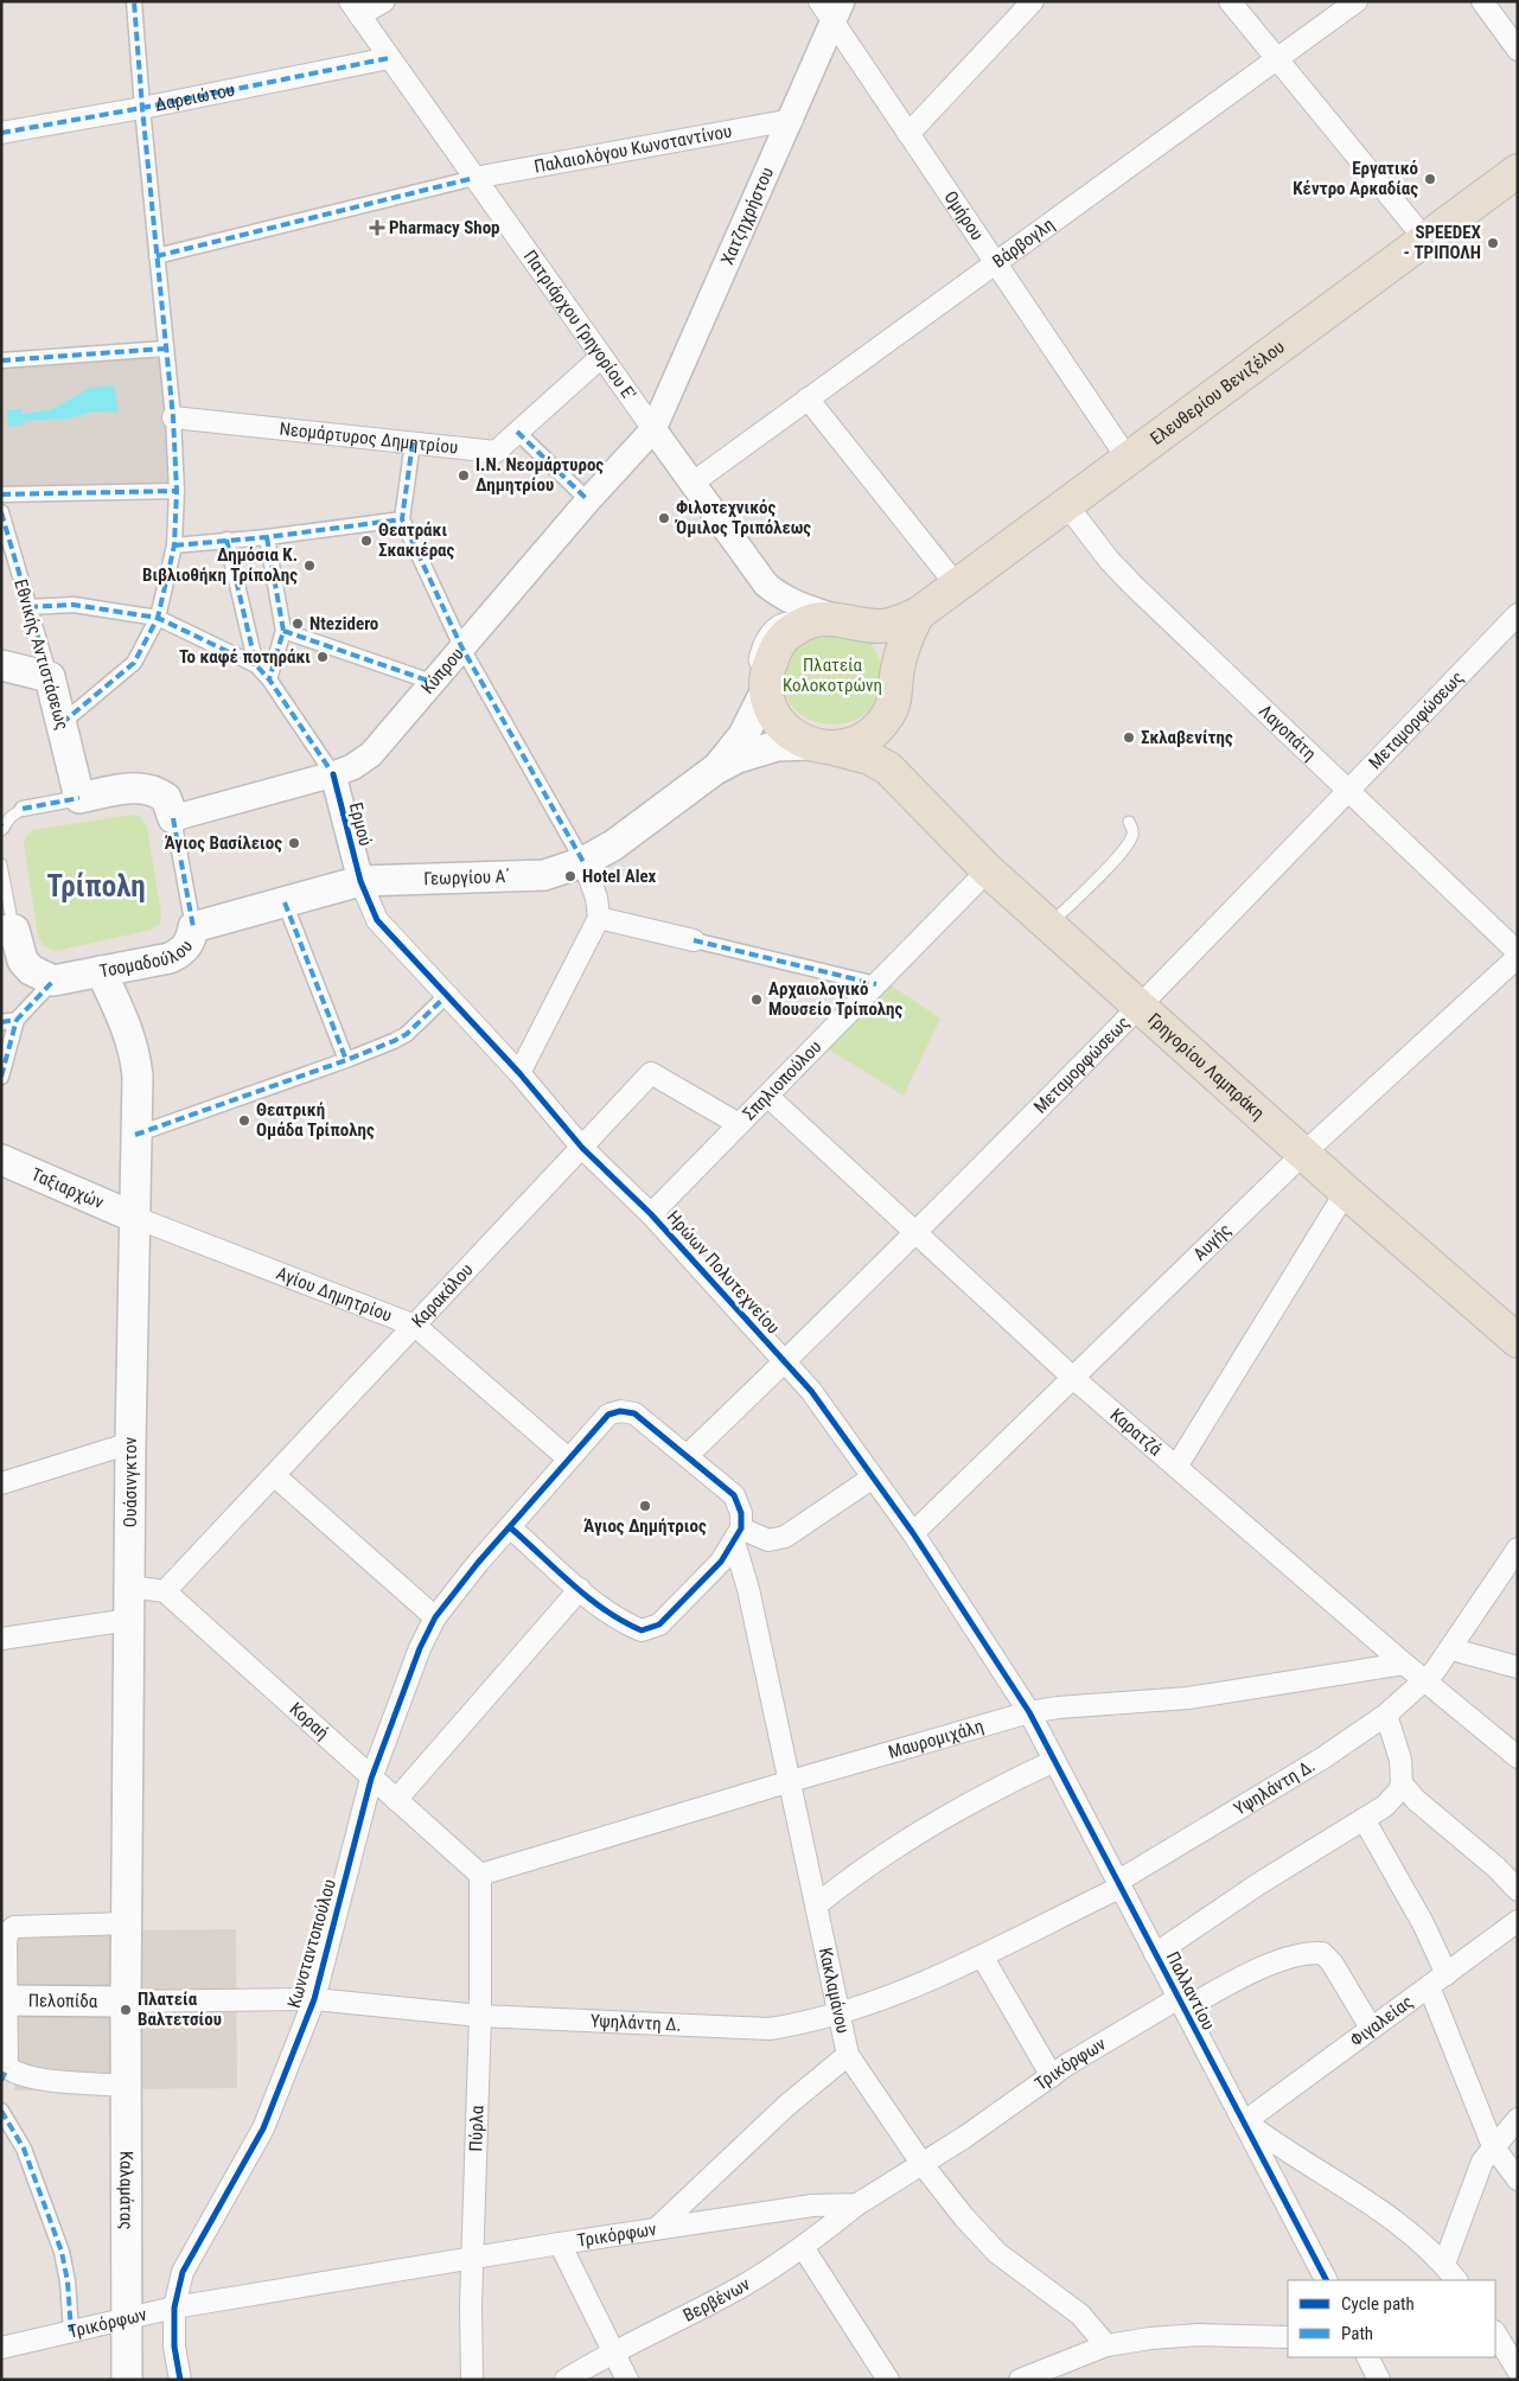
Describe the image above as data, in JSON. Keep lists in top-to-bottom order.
{
  "streets": {
    "main road": [
      "Ελευθερίου Βενιζέλου",
      "Εθνικής Αντιστάσεως",
      "Γεωργίου Α΄",
      "Τσομαδούλου",
      "Γρηγορίου Λαμπράκη",
      "Ταξιαρχών",
      "Ουάσινγκτον",
      "Πελοπίδα",
      "Καλαμάτας"
    ],
    "street": [
      "Δαρειώτου",
      "Παλαιολόγου Κωνσταντίνου",
      "Χατζηχρήστου",
      "Ομήρου",
      "Βάρβογλη",
      "Πατριάρχου Γρηγορίου Ε'",
      "Νεομάρτυρος Δημητρίου",
      "Κύπρου",
      "Μεταμορφώσεως",
      "Λαγοπάτη",
      "Ερμού",
      "Σπηλιοπούλου",
      "Αυγής",
      "Ηρώων Πολυτεχνείου",
      "Αγίου Δημητρίου",
      "Καρακάλου",
      "Καρατζά",
      "Κοραή",
      "Μαυρομιχάλη",
      "Υψηλάντη Δ.",
      "Κωνσταντοπούλου",
      "Κακλαμάνου",
      "Παλλαντίου",
      "Φιγαλείας",
      "Τρικόρφων",
      "Πύρλα",
      "Βερβένων"
    ]
  },
  "crossings": [
    ["Δαρειώτου", "Πατριάρχου Γρηγορίου Ε'"],
    ["Παλαιολόγου Κωνσταντίνου", "Χατζηχρήστου"],
    ["Παλαιολόγου Κωνσταντίνου", "Πατριάρχου Γρηγορίου Ε'"],
    ["Χατζηχρήστου", "Ομήρου"],
    ["Χατζηχρήστου", "Πατριάρχου Γρηγορίου Ε'"],
    ["Χατζηχρήστου", "Κύπρου"],
    ["Ομήρου", "Βάρβογλη"],
    ["Ομήρου", "Ελευθερίου Βενιζέλου"],
    ["Βάρβογλη", "Πατριάρχου Γρηγορίου Ε'"],
    ["Πατριάρχου Γρηγορίου Ε'", "Νεομάρτυρος Δημητρίου"],
    ["Πατριάρχου Γρηγορίου Ε'", "Κύπρου"],
    ["Πατριάρχου Γρηγορίου Ε'", "Γεωργίου Α΄"],
    ["Πατριάρχου Γρηγορίου Ε'", "Γρηγορίου Λαμπράκη"],
    ["Ελευθερίου Βενιζέλου", "Λαγοπάτη"],
    ["Εθνικής Αντιστάσεως", "Τσομαδούλου"],
    ["Κύπρου", "Ερμού"],
    ["Κύπρου", "Τσομαδούλου"],
    ["Μεταμορφώσεως", "Λαγοπάτη"],
    ["Μεταμορφώσεως", "Γρηγορίου Λαμπράκη"],
    ["Μεταμορφώσεως", "Ηρώων Πολυτεχνείου"],
    ["Μεταμορφώσεως", "Αγίου Δημητρίου"],
    ["Μεταμορφώσεως", "Καρατζά"],
    ["Μεταμορφώσεως", "Κωνσταντοπούλου"],
    ["Μεταμορφώσεως", "Κακλαμάνου"],
    ["Λαγοπάτη", "Αυγής"],
    ["Ερμού", "Γεωργίου Α΄"],
    ["Ερμού", "Ηρώων Πολυτεχνείου"],
    ["Γεωργίου Α΄", "Τσομαδούλου"],
    ["Γεωργίου Α΄", "Γρηγορίου Λαμπράκη"],
    ["Γεωργίου Α΄", "Ηρώων Πολυτεχνείου"],
    ["Τσομαδούλου", "Ουάσινγκτον"],
    ["Γρηγορίου Λαμπράκη", "Σπηλιοπούλου"],
    ["Γρηγορίου Λαμπράκη", "Αυγής"],
    ["Σπηλιοπούλου", "Ηρώων Πολυτεχνείου"],
    ["Σπηλιοπούλου", "Καρακάλου"],
    ["Σπηλιοπούλου", "Καρατζά"],
    ["Ταξιαρχών", "Αγίου Δημητρίου"],
    ["Ταξιαρχών", "Ουάσινγκτον"],
    ["Αυγής", "Ηρώων Πολυτεχνείου"],
    ["Αυγής", "Καρατζά"],
    ["Ηρώων Πολυτεχνείου", "Καρακάλου"],
    ["Ηρώων Πολυτεχνείου", "Μαυρομιχάλη"],
    ["Ηρώων Πολυτεχνείου", "Παλλαντίου"],
    ["Αγίου Δημητρίου", "Καρακάλου"],
    ["Αγίου Δημητρίου", "Ουάσινγκτον"],
    ["Αγίου Δημητρίου", "Κωνσταντοπούλου"],
    ["Αγίου Δημητρίου", "Κακλαμάνου"],
    ["Καρακάλου", "Κοραή"],
    ["Καρατζά", "Μαυρομιχάλη"],
    ["Καρατζά", "Υψηλάντη Δ."],
    ["Ουάσινγκτον", "Υψηλάντη Δ."],
    ["Ουάσινγκτον", "Πελοπίδα"],
    ["Ουάσινγκτον", "Καλαμάτας"],
    ["Κοραή", "Μαυρομιχάλη"],
    ["Κοραή", "Κωνσταντοπούλου"],
    ["Κοραή", "Πύρλα"],
    ["Μαυρομιχάλη", "Κακλαμάνου"],
    ["Μαυρομιχάλη", "Παλλαντίου"],
    ["Μαυρομιχάλη", "Πύρλα"],
    ["Υψηλάντη Δ.", "Κωνσταντοπούλου"],
    ["Υψηλάντη Δ.", "Κακλαμάνου"],
    ["Υψηλάντη Δ.", "Παλλαντίου"],
    ["Υψηλάντη Δ.", "Πελοπίδα"],
    ["Υψηλάντη Δ.", "Πύρλα"],
    ["Υψηλάντη Δ.", "Καλαμάτας"],
    ["Κωνσταντοπούλου", "Κακλαμάνου"],
    ["Κωνσταντοπούλου", "Τρικόρφων"],
    ["Κακλαμάνου", "Τρικόρφων"],
    ["Παλλαντίου", "Φιγαλείας"],
    ["Παλλαντίου", "Τρικόρφων"],
    ["Πελοπίδα", "Καλαμάτας"],
    ["Φιγαλείας", "Τρικόρφων"],
    ["Τρικόρφων", "Πύρλα"],
    ["Τρικόρφων", "Καλαμάτας"],
    ["Τρικόρφων", "Βερβένων"]
  ],
  "districts": ["Τρίπολη"],
  "parks": ["Πλατεία Κολοκοτρώνη"],
  "places": {
    "other": [
      "Εργατικό Κέντρο Αρκαδίας",
      "SPEEDEX - ΤΡΙΠΟΛΗ",
      "Ι.Ν. Νεομάρτυρος Δημητρίου",
      "Φιλοτεχνικός Όμιλος Τριπόλεως",
      "Θεατράκι Σκακιέρας",
      "Δημόσια Κ. Βιβλιοθήκη Τρίπολης",
      "Ntezidero",
      "Το καφέ ποτηράκι",
      "Σκλαβενίτης",
      "Άγιος Βασίλειος",
      "Hotel Alex",
      "Αρχαιολογικό Μουσείο Τρίπολης",
      "Θεατρική Ομάδα Τρίπολης",
      "Άγιος Δημήτριος",
      "Πλατεία Βαλτετσίου"
    ],
    "health": ["Pharmacy Shop"]
  },
  "legend": ["Cycle path", "Path"]
}
